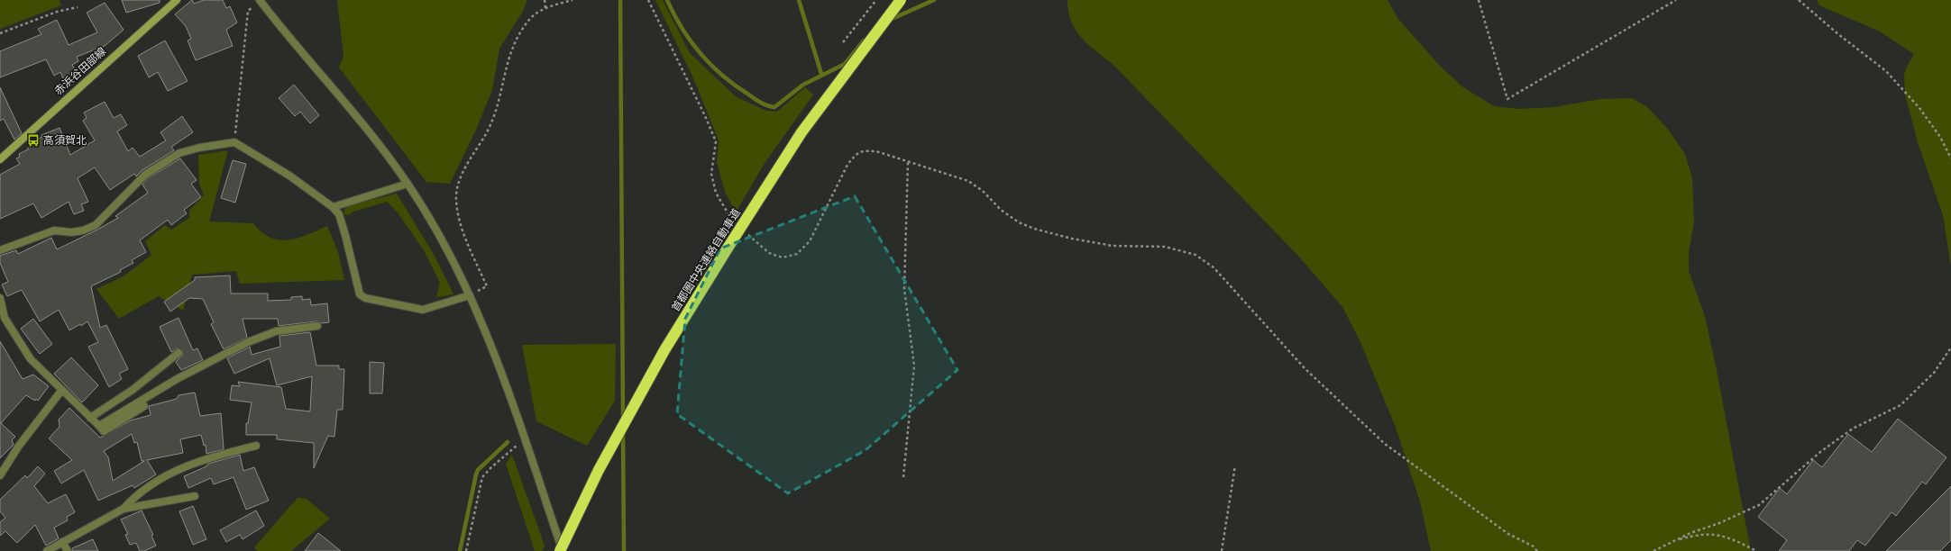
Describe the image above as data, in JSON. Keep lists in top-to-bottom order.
{
  "streets": {
    "highway": ["首都圏中央連絡自動車道"],
    "main road": ["赤浜谷田部線"]
  },
  "places": {
    "bus stop": ["高須賀北"]
  }
}
